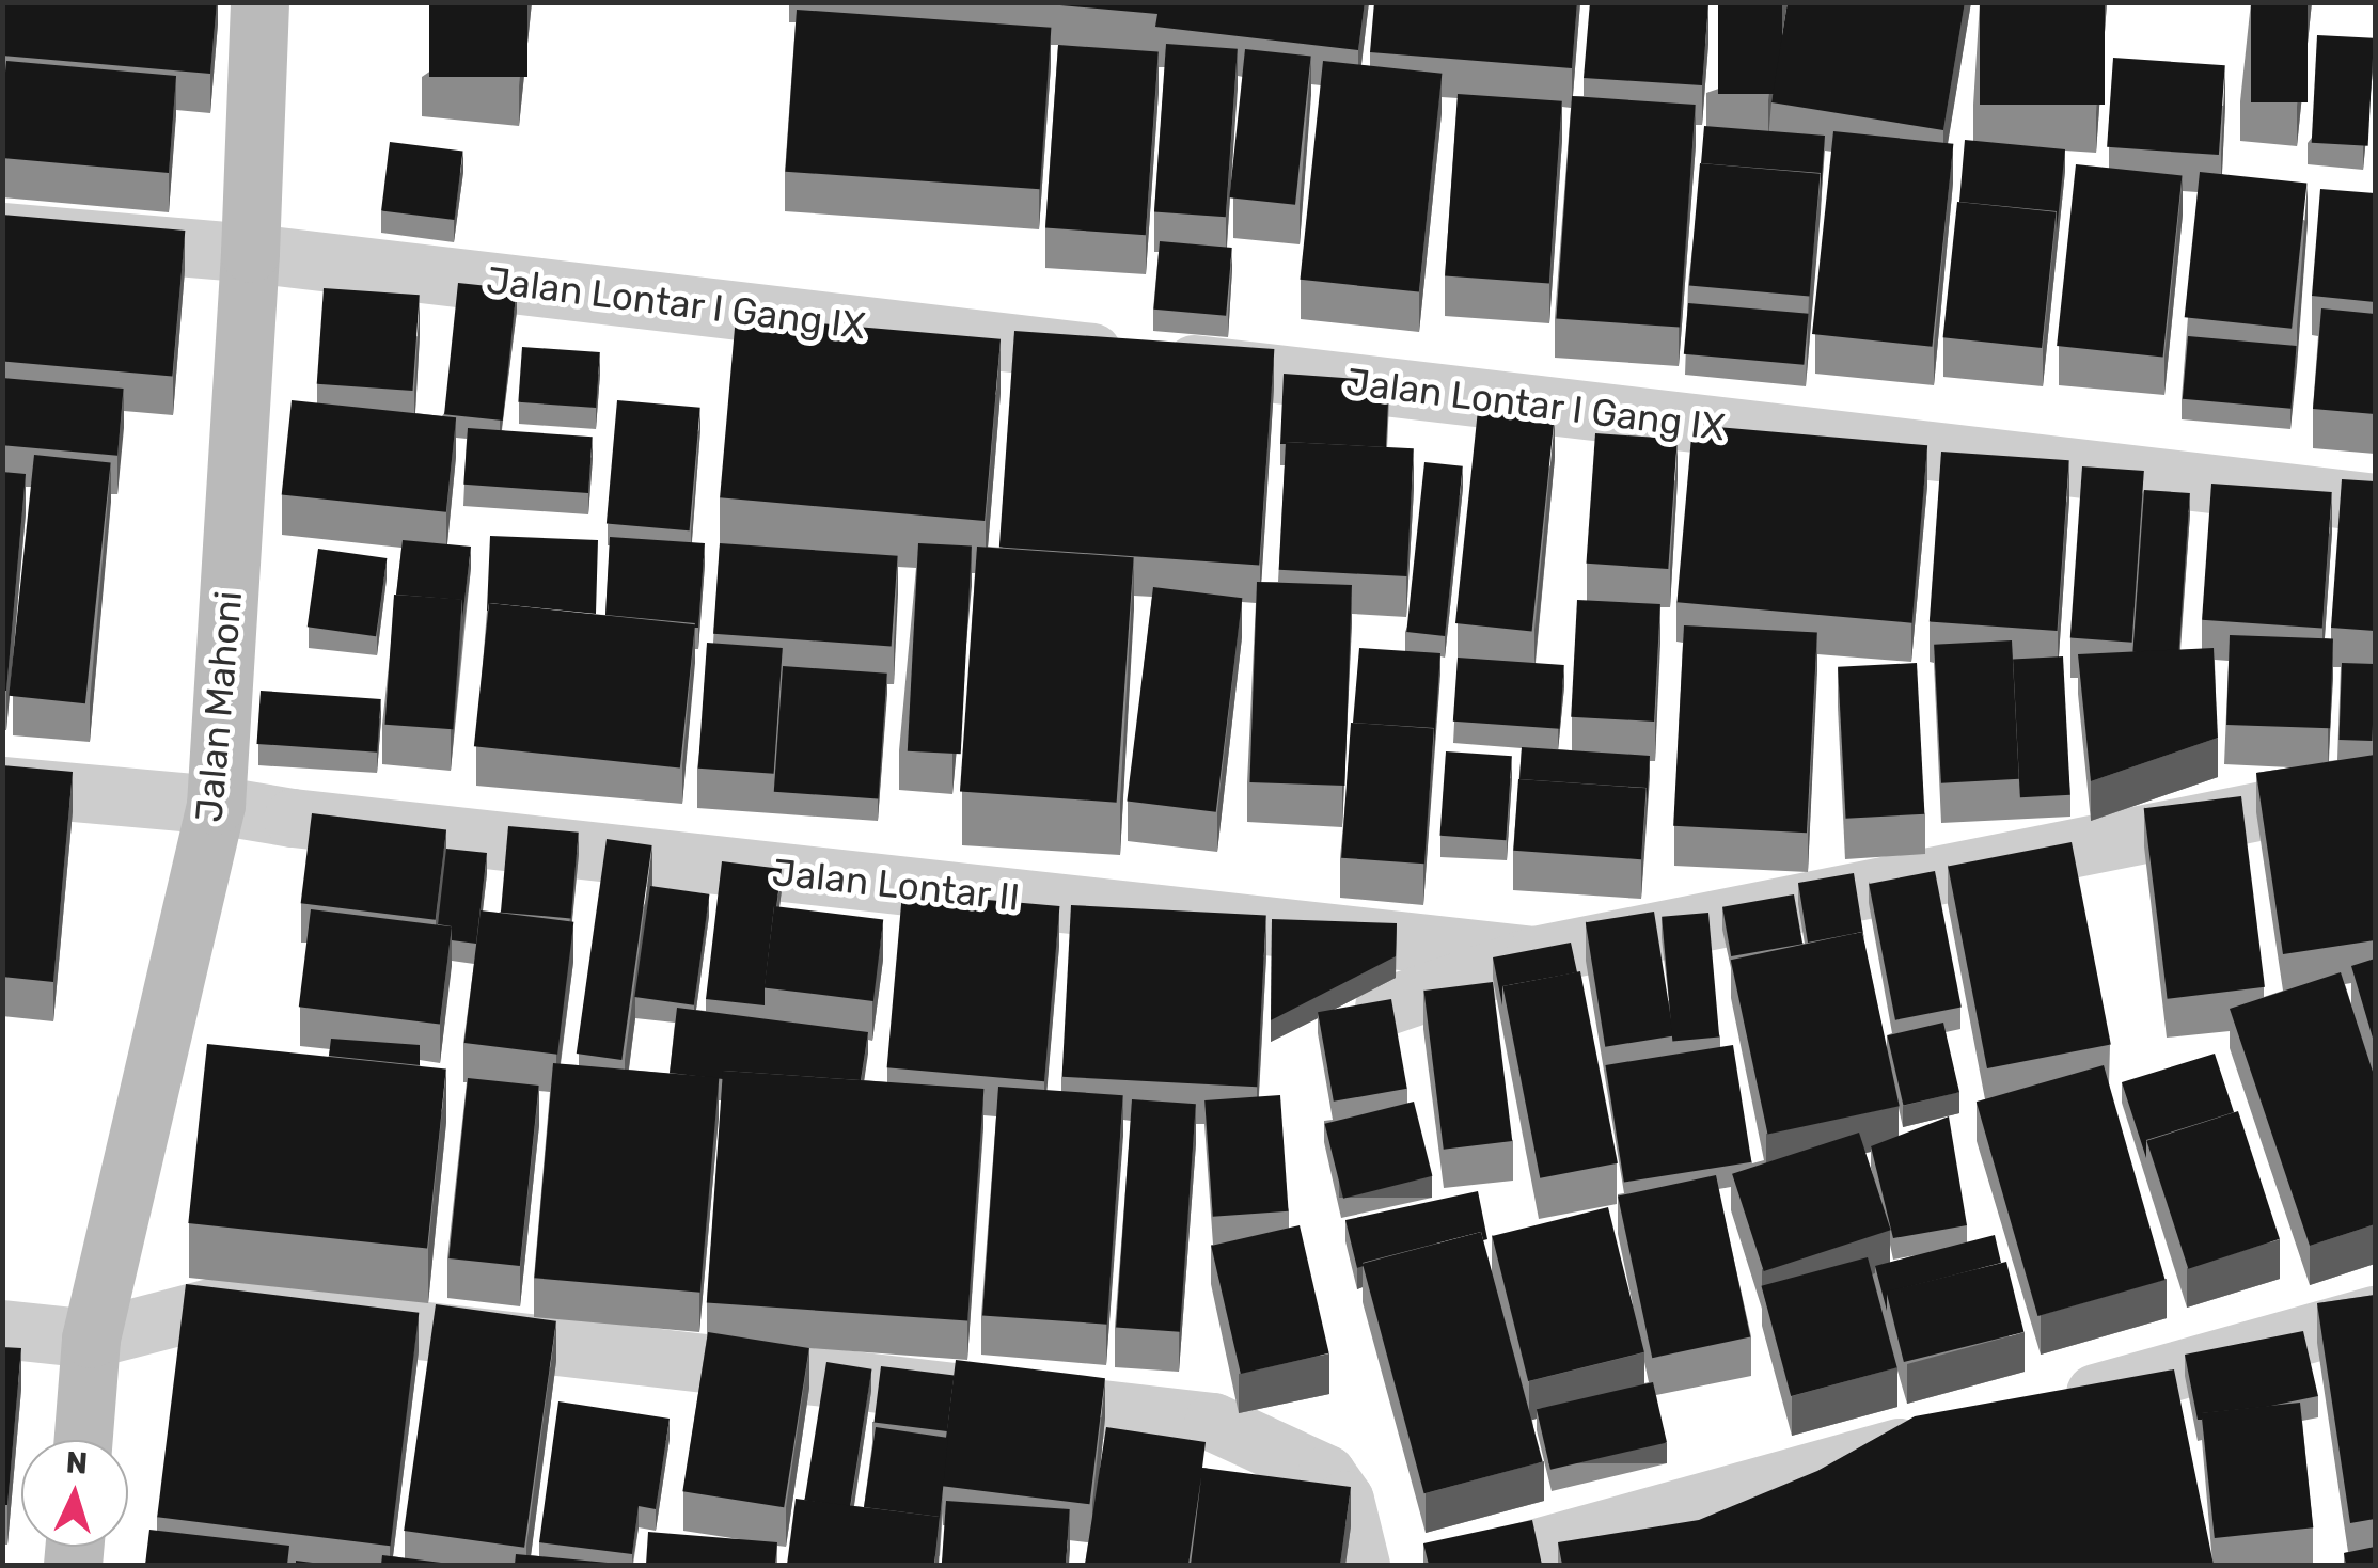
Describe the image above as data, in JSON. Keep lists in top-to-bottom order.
{
  "streets": {
    "street": ["Jalan Lontar I Gang IX", "Jalan Mahoni", "Jalan Lontar II"]
  },
  "crossings": [
    ["Jalan Lontar I Gang IX", "Jalan Mahoni"],
    ["Jalan Mahoni", "Jalan Lontar II"]
  ],
  "north": "top"
}
